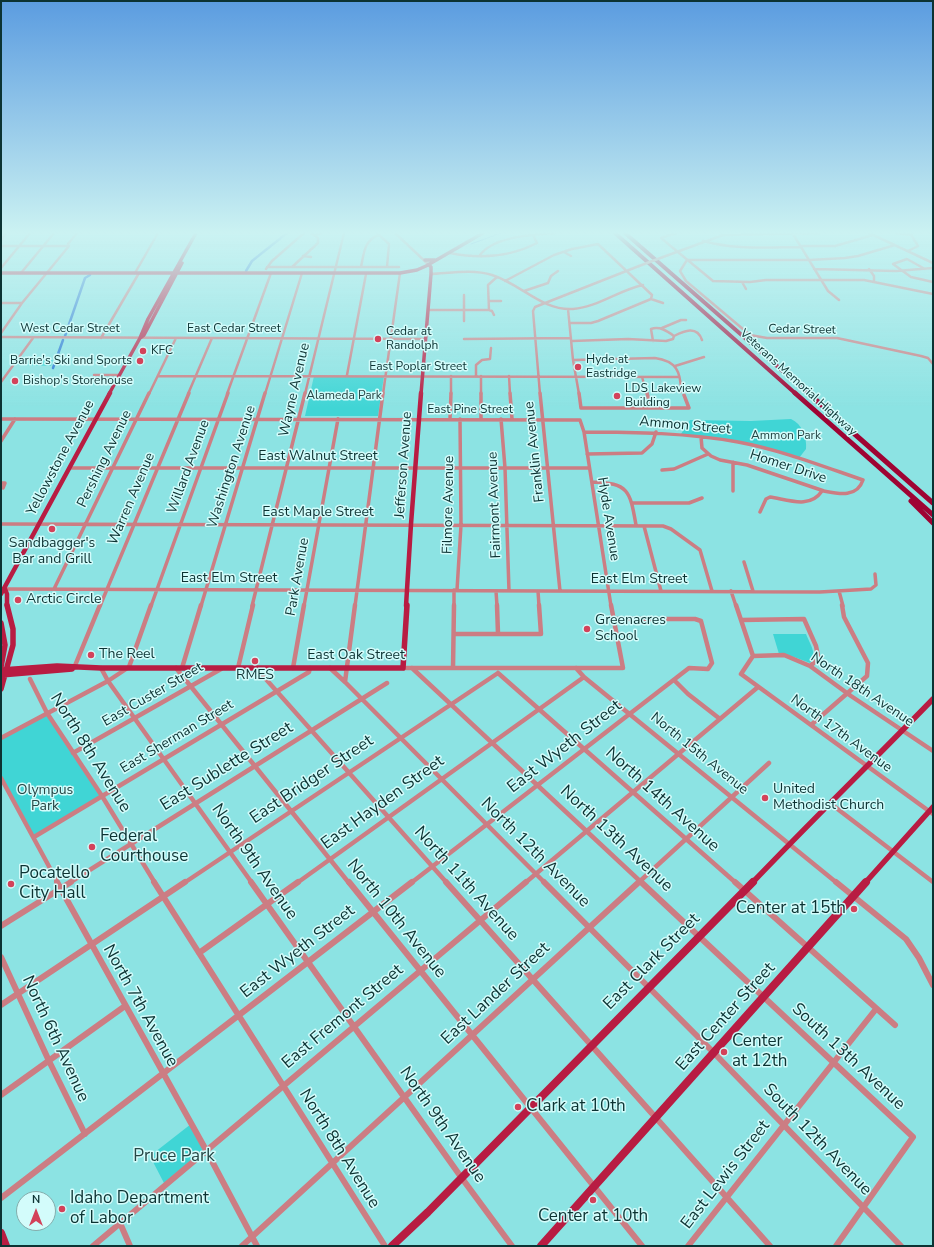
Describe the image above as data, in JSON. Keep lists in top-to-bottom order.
{
  "streets": {
    "highway": ["Veterans Memorial Highway"],
    "main road": [
      "Yellowstone Avenue",
      "Jefferson Avenue",
      "East Oak Street",
      "East Clark Street",
      "East Center Street"
    ],
    "street": [
      "West Cedar Street",
      "East Cedar Street",
      "Cedar Street",
      "East Poplar Street",
      "Wayne Avenue",
      "East Pine Street",
      "Ammon Street",
      "Franklin Avenue",
      "East Walnut Street",
      "Pershing Avenue",
      "Willard Avenue",
      "Washington Avenue",
      "Homer Drive",
      "Warren Avenue",
      "Filmore Avenue",
      "Fairmont Avenue",
      "East Maple Street",
      "Hyde Avenue",
      "Park Avenue",
      "East Elm Street",
      "North 18th Avenue",
      "East Custer Street",
      "North 17th Avenue",
      "East Sherman Street",
      "East Wyeth Street",
      "North 8th Avenue",
      "North 15th Avenue",
      "East Sublette Street",
      "East Bridger Street",
      "North 14th Avenue",
      "East Hayden Street",
      "North 13th Avenue",
      "North 12th Avenue",
      "North 9th Avenue",
      "North 11th Avenue",
      "North 10th Avenue",
      "East Lander Street",
      "North 7th Avenue",
      "East Fremont Street",
      "North 6th Avenue",
      "South 13th Avenue",
      "South 12th Avenue",
      "East Lewis Street"
    ]
  },
  "crossings": [
    ["West Cedar Street", "East Cedar Street"],
    ["West Cedar Street", "Yellowstone Avenue"],
    ["East Cedar Street", "Wayne Avenue"],
    ["East Cedar Street", "Yellowstone Avenue"],
    ["East Cedar Street", "Pershing Avenue"],
    ["East Cedar Street", "Jefferson Avenue"],
    ["East Cedar Street", "Willard Avenue"],
    ["East Cedar Street", "Washington Avenue"],
    ["East Cedar Street", "Warren Avenue"],
    ["East Poplar Street", "Wayne Avenue"],
    ["East Poplar Street", "Franklin Avenue"],
    ["East Poplar Street", "Pershing Avenue"],
    ["East Poplar Street", "Jefferson Avenue"],
    ["East Poplar Street", "Willard Avenue"],
    ["East Poplar Street", "Washington Avenue"],
    ["East Poplar Street", "Warren Avenue"],
    ["Wayne Avenue", "East Pine Street"],
    ["Wayne Avenue", "East Walnut Street"],
    ["Wayne Avenue", "East Maple Street"],
    ["Wayne Avenue", "East Elm Street"],
    ["Wayne Avenue", "East Oak Street"],
    ["East Pine Street", "Franklin Avenue"],
    ["East Pine Street", "Yellowstone Avenue"],
    ["East Pine Street", "Pershing Avenue"],
    ["East Pine Street", "Jefferson Avenue"],
    ["East Pine Street", "Willard Avenue"],
    ["East Pine Street", "Washington Avenue"],
    ["East Pine Street", "Warren Avenue"],
    ["East Pine Street", "Filmore Avenue"],
    ["East Pine Street", "Fairmont Avenue"],
    ["East Pine Street", "Hyde Avenue"],
    ["East Pine Street", "Park Avenue"],
    ["Ammon Street", "Homer Drive"],
    ["Ammon Street", "Hyde Avenue"],
    ["Franklin Avenue", "East Walnut Street"],
    ["Franklin Avenue", "East Maple Street"],
    ["Franklin Avenue", "East Elm Street"],
    ["East Walnut Street", "Yellowstone Avenue"],
    ["East Walnut Street", "Pershing Avenue"],
    ["East Walnut Street", "Jefferson Avenue"],
    ["East Walnut Street", "Willard Avenue"],
    ["East Walnut Street", "Washington Avenue"],
    ["East Walnut Street", "Warren Avenue"],
    ["East Walnut Street", "Filmore Avenue"],
    ["East Walnut Street", "Fairmont Avenue"],
    ["East Walnut Street", "Hyde Avenue"],
    ["East Walnut Street", "Park Avenue"],
    ["Yellowstone Avenue", "East Maple Street"],
    ["Yellowstone Avenue", "East Elm Street"],
    ["Pershing Avenue", "East Maple Street"],
    ["Pershing Avenue", "East Elm Street"],
    ["Jefferson Avenue", "East Maple Street"],
    ["Jefferson Avenue", "East Elm Street"],
    ["Jefferson Avenue", "East Oak Street"],
    ["Willard Avenue", "East Maple Street"],
    ["Willard Avenue", "East Elm Street"],
    ["Willard Avenue", "East Oak Street"],
    ["Washington Avenue", "East Maple Street"],
    ["Washington Avenue", "East Elm Street"],
    ["Washington Avenue", "East Oak Street"],
    ["Warren Avenue", "East Maple Street"],
    ["Warren Avenue", "East Elm Street"],
    ["Warren Avenue", "East Oak Street"],
    ["Filmore Avenue", "East Maple Street"],
    ["Filmore Avenue", "East Elm Street"],
    ["Filmore Avenue", "East Oak Street"],
    ["Fairmont Avenue", "East Maple Street"],
    ["Fairmont Avenue", "East Elm Street"],
    ["East Maple Street", "Hyde Avenue"],
    ["East Maple Street", "Park Avenue"],
    ["East Maple Street", "East Elm Street"],
    ["Hyde Avenue", "East Elm Street"],
    ["Hyde Avenue", "East Oak Street"],
    ["Hyde Avenue", "East Wyeth Street"],
    ["Park Avenue", "East Elm Street"],
    ["Park Avenue", "East Oak Street"],
    ["East Oak Street", "East Custer Street"],
    ["East Oak Street", "East Sherman Street"],
    ["East Oak Street", "North 15th Avenue"],
    ["East Oak Street", "East Bridger Street"],
    ["East Oak Street", "North 14th Avenue"],
    ["East Oak Street", "North 13th Avenue"],
    ["East Oak Street", "North 12th Avenue"],
    ["East Oak Street", "North 9th Avenue"],
    ["East Oak Street", "North 11th Avenue"],
    ["East Oak Street", "North 10th Avenue"],
    ["North 18th Avenue", "North 17th Avenue"],
    ["North 18th Avenue", "East Clark Street"],
    ["East Custer Street", "North 8th Avenue"],
    ["East Custer Street", "North 9th Avenue"],
    ["East Custer Street", "North 10th Avenue"],
    ["North 17th Avenue", "East Clark Street"],
    ["North 17th Avenue", "East Fremont Street"],
    ["North 17th Avenue", "East Center Street"],
    ["East Sherman Street", "North 8th Avenue"],
    ["East Sherman Street", "North 9th Avenue"],
    ["East Sherman Street", "North 11th Avenue"],
    ["East Sherman Street", "North 10th Avenue"],
    ["East Sherman Street", "North 7th Avenue"],
    ["East Wyeth Street", "North 8th Avenue"],
    ["East Wyeth Street", "North 15th Avenue"],
    ["East Wyeth Street", "North 14th Avenue"],
    ["East Wyeth Street", "North 13th Avenue"],
    ["East Wyeth Street", "North 12th Avenue"],
    ["East Wyeth Street", "North 9th Avenue"],
    ["East Wyeth Street", "North 11th Avenue"],
    ["East Wyeth Street", "North 10th Avenue"],
    ["East Wyeth Street", "North 7th Avenue"],
    ["East Wyeth Street", "North 6th Avenue"],
    ["North 8th Avenue", "East Sublette Street"],
    ["North 8th Avenue", "East Bridger Street"],
    ["North 8th Avenue", "East Hayden Street"],
    ["North 8th Avenue", "East Lander Street"],
    ["North 8th Avenue", "East Fremont Street"],
    ["North 15th Avenue", "East Hayden Street"],
    ["North 15th Avenue", "East Clark Street"],
    ["North 15th Avenue", "East Lander Street"],
    ["North 15th Avenue", "East Fremont Street"],
    ["North 15th Avenue", "East Center Street"],
    ["East Sublette Street", "North 12th Avenue"],
    ["East Sublette Street", "North 9th Avenue"],
    ["East Sublette Street", "North 11th Avenue"],
    ["East Sublette Street", "North 10th Avenue"],
    ["East Sublette Street", "North 7th Avenue"],
    ["East Bridger Street", "North 14th Avenue"],
    ["East Bridger Street", "North 13th Avenue"],
    ["East Bridger Street", "North 12th Avenue"],
    ["East Bridger Street", "North 9th Avenue"],
    ["East Bridger Street", "North 11th Avenue"],
    ["East Bridger Street", "North 10th Avenue"],
    ["East Bridger Street", "North 7th Avenue"],
    ["East Bridger Street", "North 6th Avenue"],
    ["North 14th Avenue", "East Hayden Street"],
    ["North 14th Avenue", "East Clark Street"],
    ["North 14th Avenue", "East Lander Street"],
    ["North 14th Avenue", "East Fremont Street"],
    ["North 14th Avenue", "East Center Street"],
    ["North 14th Avenue", "East Lewis Street"],
    ["East Hayden Street", "North 13th Avenue"],
    ["East Hayden Street", "North 12th Avenue"],
    ["East Hayden Street", "North 9th Avenue"],
    ["East Hayden Street", "North 11th Avenue"],
    ["East Hayden Street", "North 10th Avenue"],
    ["North 13th Avenue", "East Clark Street"],
    ["North 13th Avenue", "East Lander Street"],
    ["North 13th Avenue", "East Fremont Street"],
    ["North 13th Avenue", "East Center Street"],
    ["North 13th Avenue", "South 13th Avenue"],
    ["North 12th Avenue", "East Clark Street"],
    ["North 12th Avenue", "East Lander Street"],
    ["North 12th Avenue", "East Fremont Street"],
    ["North 12th Avenue", "East Center Street"],
    ["North 12th Avenue", "South 12th Avenue"],
    ["North 9th Avenue", "East Clark Street"],
    ["North 9th Avenue", "East Lander Street"],
    ["North 9th Avenue", "East Fremont Street"],
    ["North 11th Avenue", "East Clark Street"],
    ["North 11th Avenue", "East Lander Street"],
    ["North 11th Avenue", "East Fremont Street"],
    ["North 11th Avenue", "East Center Street"],
    ["North 11th Avenue", "East Lewis Street"],
    ["North 10th Avenue", "East Clark Street"],
    ["North 10th Avenue", "East Lander Street"],
    ["North 10th Avenue", "East Fremont Street"],
    ["North 10th Avenue", "East Center Street"],
    ["East Lander Street", "North 7th Avenue"],
    ["North 7th Avenue", "East Fremont Street"],
    ["East Center Street", "South 13th Avenue"],
    ["East Center Street", "South 12th Avenue"],
    ["South 13th Avenue", "South 12th Avenue"],
    ["South 13th Avenue", "East Lewis Street"],
    ["South 12th Avenue", "East Lewis Street"]
  ],
  "parks": [
    "Alameda Park",
    "Ammon Park",
    "Olympus Park",
    "Pruce Park"
  ],
  "places": [
    "Cedar at Randolph",
    "KFC",
    "Barrie's Ski and Sports",
    "Hyde at Eastridge",
    "Bishop's Storehouse",
    "LDS Lakeview Building",
    "Sandbagger's Bar and Grill",
    "Arctic Circle",
    "Greenacres School",
    "The Reel",
    "RMES",
    "United Methodist Church",
    "Federal Courthouse",
    "Pocatello City Hall",
    "Center at 15th",
    "Center at 12th",
    "Clark at 10th",
    "Center at 10th",
    "Idaho Department of Labor"
  ],
  "north": "top"
}
